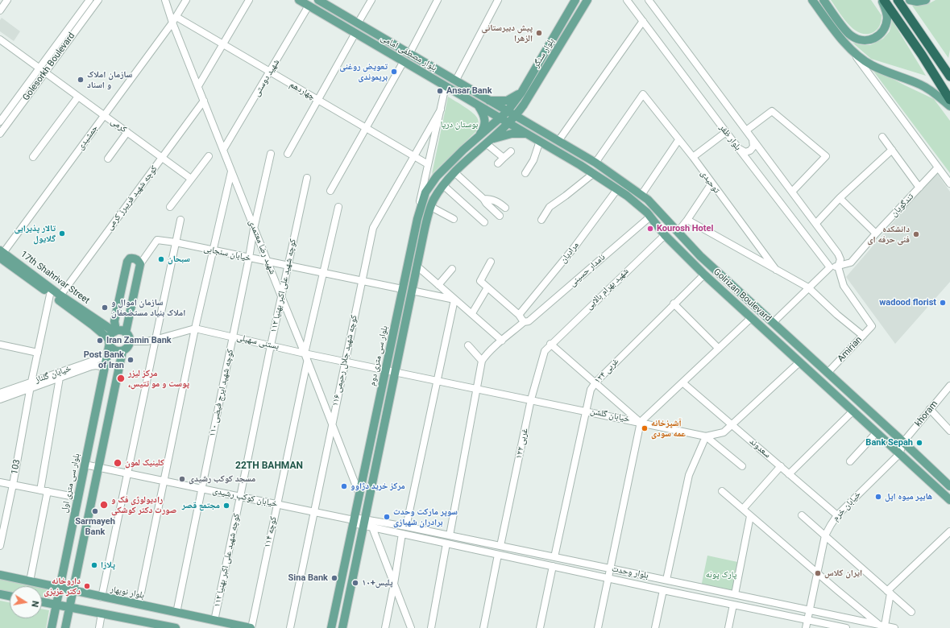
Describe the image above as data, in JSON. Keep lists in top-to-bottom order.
{
  "streets": {
    "main road": [
      "بلوار مصطفی امامی",
      "بلوار سنگر",
      "17th Shahrivar Street",
      "Golrizan Boulevard",
      "بلوار سی متری دوم",
      "بلوار سی متری اول",
      "بلوار نوبهار"
    ],
    "street": [
      "Golesorkh Boulevard",
      "شهید دوستی",
      "چهاردهم",
      "کرمی",
      "جمشیدی",
      "بلوار ظفر",
      "توحیدی",
      "کوچه شهید فریبرز کرمی",
      "تندگویان",
      "شهید رضا معتمدی",
      "مرادیان",
      "خیابان سنجابی",
      "نامدار حسینی",
      "کوچه شهید علی اکبر بهنیا ۱۱۲",
      "شهید بهرام بالایی",
      "بستنی سهیلی",
      "Amirian",
      "کوچه شهید جلال رحیمی ۱۱۶",
      "۱۲۴ غربی",
      "خیابان گلناز",
      "کوچه شهید ایرج فیضی ۱۱۰",
      "khoram",
      "خیابان گلشن",
      "۱۲۲ غربی",
      "سعدوند",
      "103",
      "خیابان کوکب رشیدی",
      "خیابان خرم",
      "کوچه ۱۱۴",
      "بلوار وحدت"
    ]
  },
  "crossings": [
    ["بلوار مصطفی امامی", "بلوار سنگر"],
    ["بلوار مصطفی امامی", "شهید دوستی"],
    ["بلوار مصطفی امامی", "Golrizan Boulevard"],
    ["بلوار مصطفی امامی", "بلوار سی متری دوم"],
    ["بلوار سنگر", "Golrizan Boulevard"],
    ["بلوار سنگر", "بلوار سی متری دوم"],
    ["Golesorkh Boulevard", "کرمی"],
    ["شهید دوستی", "چهاردهم"],
    ["شهید دوستی", "شهید رضا معتمدی"],
    ["چهاردهم", "جمشیدی"],
    ["چهاردهم", "شهید رضا معتمدی"],
    ["چهاردهم", "کوچه شهید جلال رحیمی ۱۱۶"],
    ["کرمی", "جمشیدی"],
    ["کرمی", "کوچه شهید فریبرز کرمی"],
    ["جمشیدی", "شهید رضا معتمدی"],
    ["جمشیدی", "17th Shahrivar Street"],
    ["بلوار ظفر", "تندگویان"],
    ["بلوار ظفر", "Amirian"],
    ["توحیدی", "Golrizan Boulevard"],
    ["کوچه شهید فریبرز کرمی", "شهید رضا معتمدی"],
    ["کوچه شهید فریبرز کرمی", "17th Shahrivar Street"],
    ["شهید رضا معتمدی", "خیابان سنجابی"],
    ["شهید رضا معتمدی", "کوچه شهید علی اکبر بهنیا ۱۱۲"],
    ["شهید رضا معتمدی", "بستنی سهیلی"],
    ["شهید رضا معتمدی", "بلوار سی متری دوم"],
    ["شهید رضا معتمدی", "کوچه شهید جلال رحیمی ۱۱۶"],
    ["شهید رضا معتمدی", "کوچه شهید ایرج فیضی ۱۱۰"],
    ["شهید رضا معتمدی", "کوچه ۱۱۴"],
    ["مرادیان", "Golrizan Boulevard"],
    ["خیابان سنجابی", "کوچه شهید علی اکبر بهنیا ۱۱۲"],
    ["خیابان سنجابی", "بلوار سی متری دوم"],
    ["خیابان سنجابی", "کوچه شهید جلال رحیمی ۱۱۶"],
    ["خیابان سنجابی", "کوچه شهید ایرج فیضی ۱۱۰"],
    ["نامدار حسینی", "Golrizan Boulevard"],
    ["17th Shahrivar Street", "بستنی سهیلی"],
    ["17th Shahrivar Street", "103"],
    ["17th Shahrivar Street", "بلوار سی متری اول"],
    ["کوچه شهید علی اکبر بهنیا ۱۱۲", "بستنی سهیلی"],
    ["کوچه شهید علی اکبر بهنیا ۱۱۲", "خیابان کوکب رشیدی"],
    ["کوچه شهید علی اکبر بهنیا ۱۱۲", "بلوار نوبهار"],
    ["شهید بهرام بالایی", "Golrizan Boulevard"],
    ["شهید بهرام بالایی", "۱۲۲ غربی"],
    ["Golrizan Boulevard", "Amirian"],
    ["Golrizan Boulevard", "۱۲۴ غربی"],
    ["Golrizan Boulevard", "khoram"],
    ["Golrizan Boulevard", "خیابان گلشن"],
    ["Golrizan Boulevard", "خیابان خرم"],
    ["بستنی سهیلی", "بلوار سی متری دوم"],
    ["بستنی سهیلی", "کوچه شهید جلال رحیمی ۱۱۶"],
    ["بستنی سهیلی", "کوچه شهید ایرج فیضی ۱۱۰"],
    ["بستنی سهیلی", "خیابان گلشن"],
    ["بستنی سهیلی", "بلوار سی متری اول"],
    ["بلوار سی متری دوم", "خیابان کوکب رشیدی"],
    ["کوچه شهید جلال رحیمی ۱۱۶", "خیابان کوکب رشیدی"],
    ["۱۲۴ غربی", "خیابان گلشن"],
    ["۱۲۴ غربی", "بلوار وحدت"],
    ["خیابان گلناز", "103"],
    ["خیابان گلناز", "بلوار سی متری اول"],
    ["کوچه شهید ایرج فیضی ۱۱۰", "خیابان کوکب رشیدی"],
    ["کوچه شهید ایرج فیضی ۱۱۰", "بلوار نوبهار"],
    ["خیابان گلشن", "۱۲۲ غربی"],
    ["خیابان گلشن", "سعدوند"],
    ["۱۲۲ غربی", "بلوار وحدت"],
    ["سعدوند", "خیابان خرم"],
    ["بلوار سی متری اول", "خیابان کوکب رشیدی"],
    ["بلوار سی متری اول", "بلوار نوبهار"],
    ["خیابان کوکب رشیدی", "کوچه ۱۱۴"],
    ["خیابان کوکب رشیدی", "بلوار وحدت"],
    ["خیابان خرم", "بلوار وحدت"],
    ["کوچه ۱۱۴", "بلوار نوبهار"]
  ],
  "districts": ["22TH BAHMAN"],
  "parks": ["بوستان دریا", "پارک پونه"],
  "places": [
    "پیش دبیرستانی الزهرا",
    "تعویض روغنی بریموندی",
    "سازمان املاک و اسناد",
    "Ansar Bank",
    "Kourosh Hotel",
    "تالار پذیرایی گلایول",
    "دانشکده فنی حرفه ای",
    "سبحان",
    "wadood florist",
    "سازمان اموال و املاک بنیاد مستضعفان",
    "Iran Zamin Bank",
    "Post Bank of Iran",
    "مرکز لیزر ،پوست و مو تتیس",
    "آشپزخانه عمه سودی",
    "Bank Sepah",
    "کلینیک لمون",
    "مسجد کوکب رشیدی",
    "مرکز خرید دژاوو",
    "هایپر میوه اپل",
    "رادیولوژی فک و صورت دکتر کوشکی",
    "مجتمع قصر",
    "Sarmayeh Bank",
    "سوپر مارکت وحدت برادران شهبازی",
    "پلازا",
    "ایران کلاس",
    "Sina Bank",
    "پلیس+۱۰",
    "داروخانه دکتر عزیزی"
  ],
  "north": "right"
}
